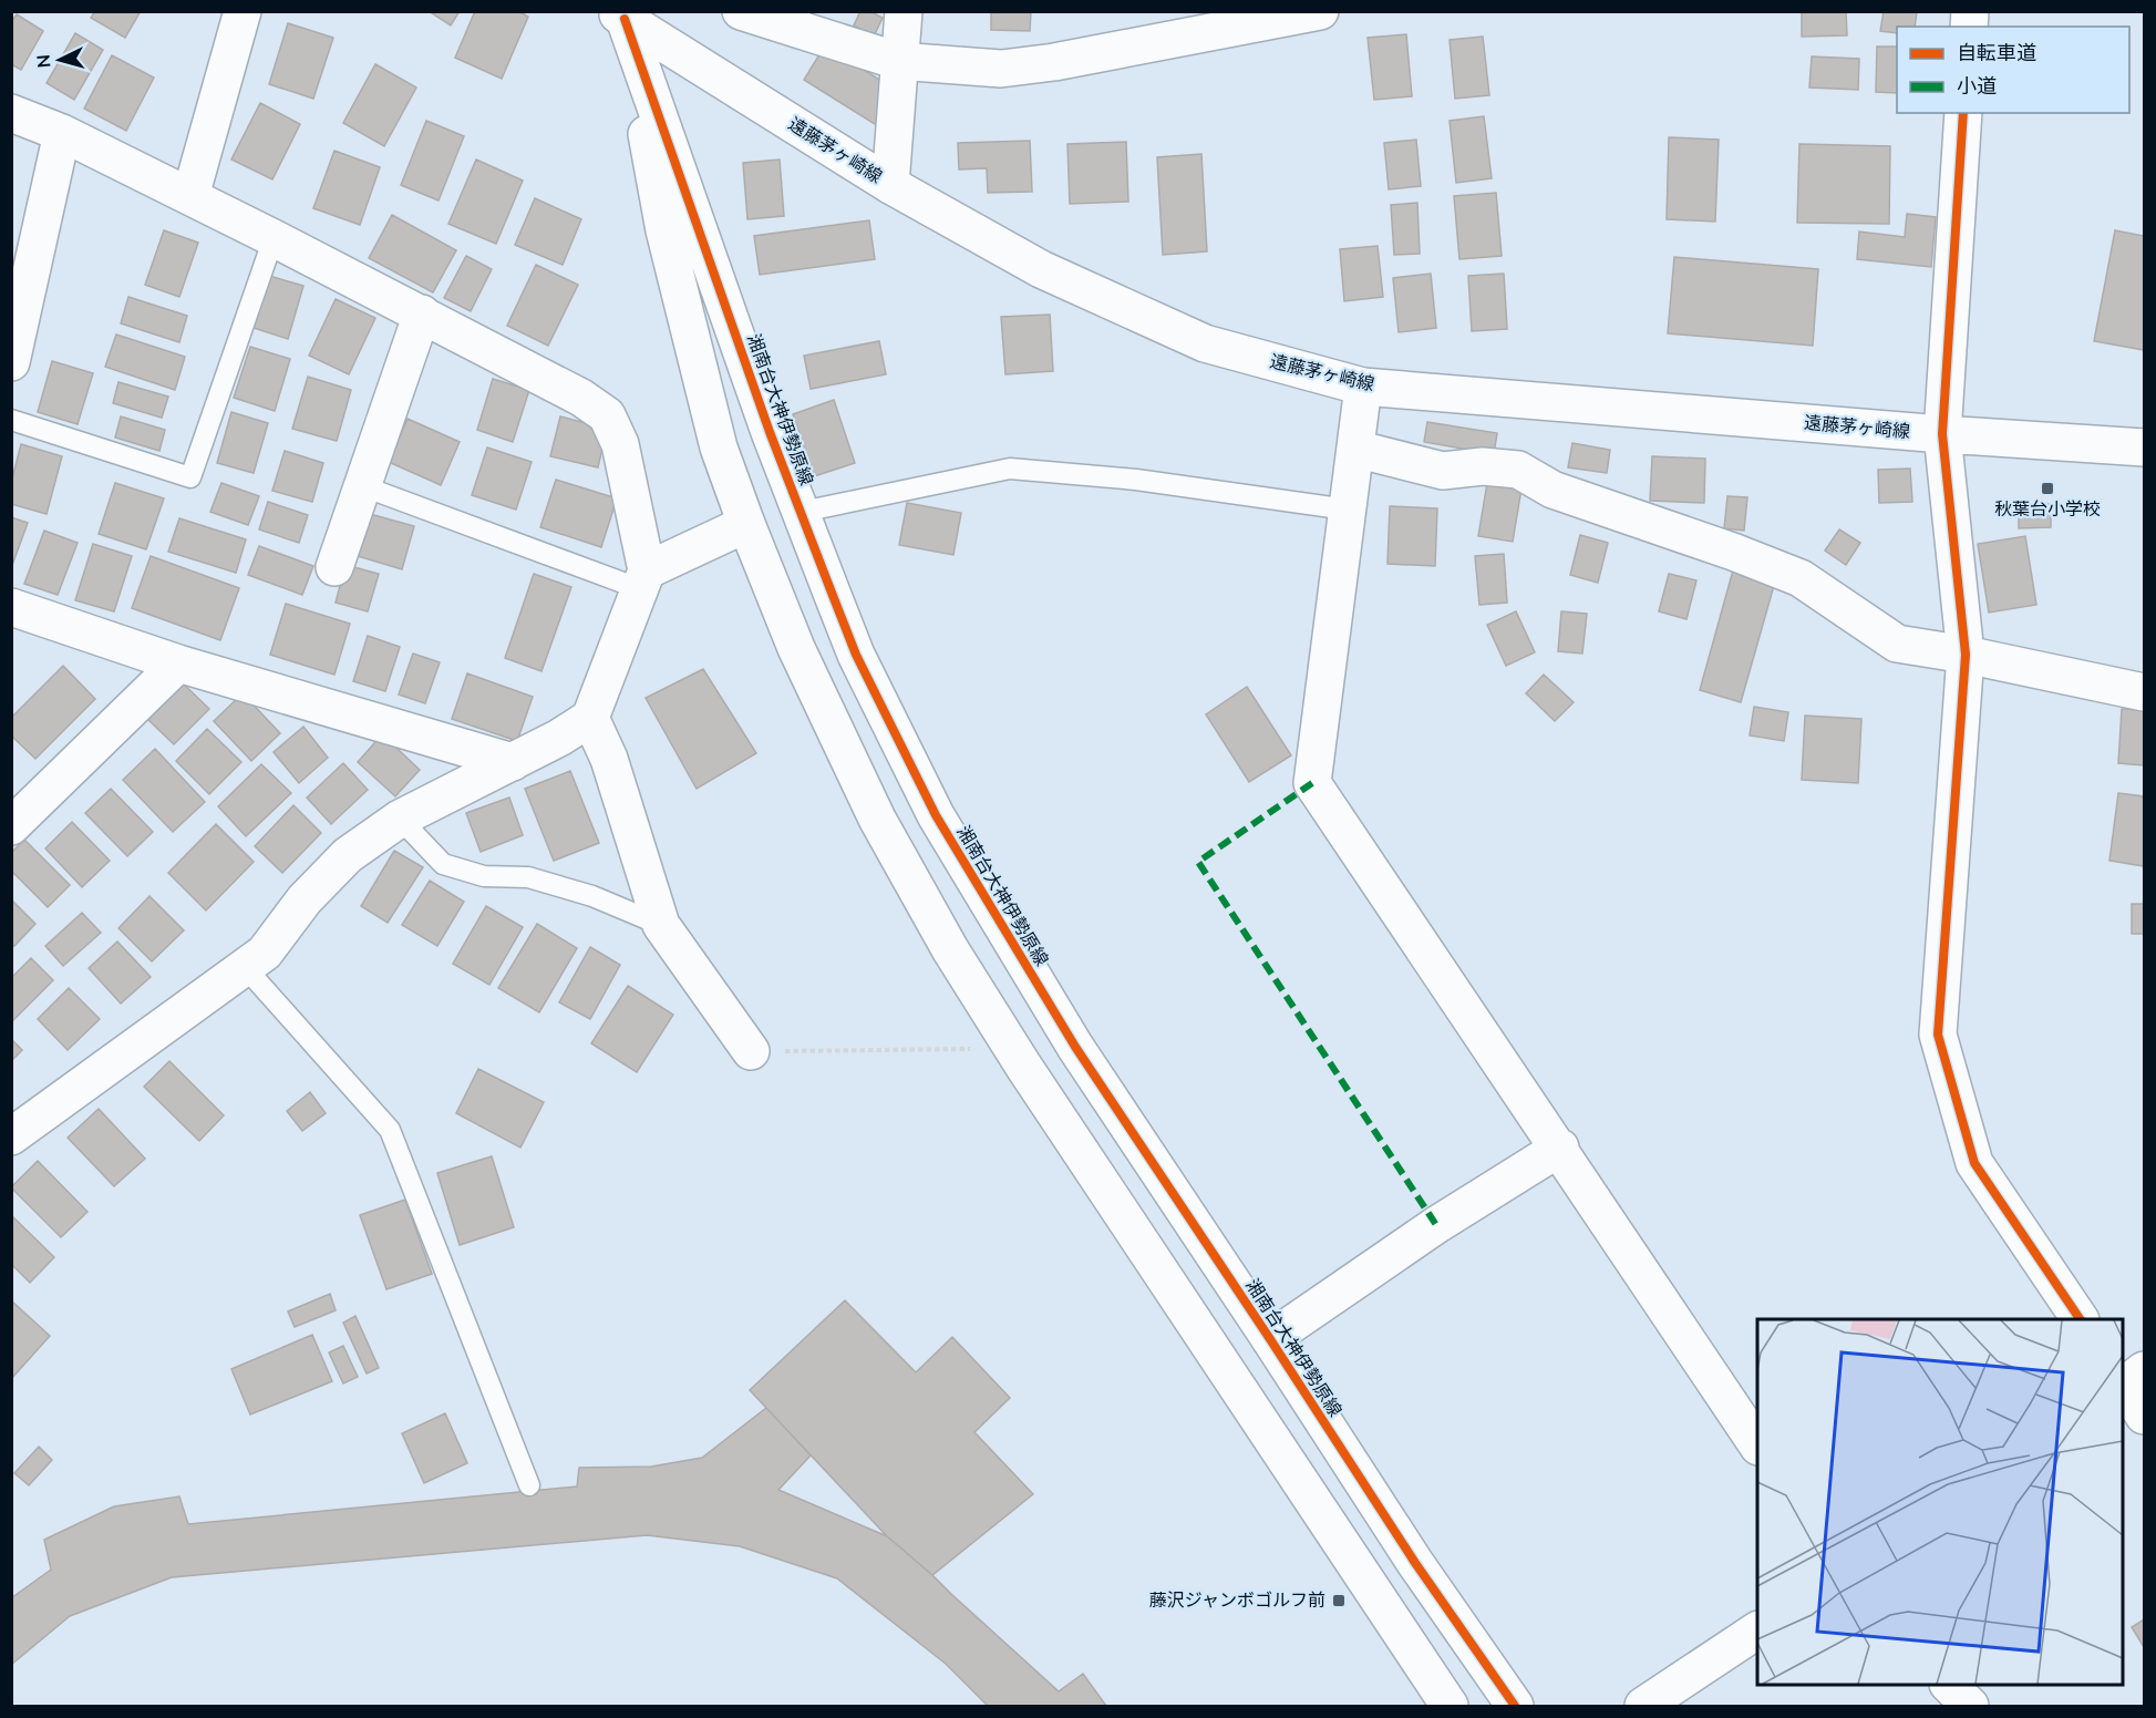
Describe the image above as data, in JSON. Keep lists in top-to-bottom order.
{
  "streets": {
    "street": ["遠藤茅ヶ崎線", "湘南台大神伊勢原線"]
  },
  "crossings": [
    ["遠藤茅ヶ崎線", "湘南台大神伊勢原線"]
  ],
  "places": {
    "transit": ["秋葉台小学校", "藤沢ジャンボゴルフ前"]
  },
  "legend": ["自転車道", "小道"],
  "north": "left"
}
